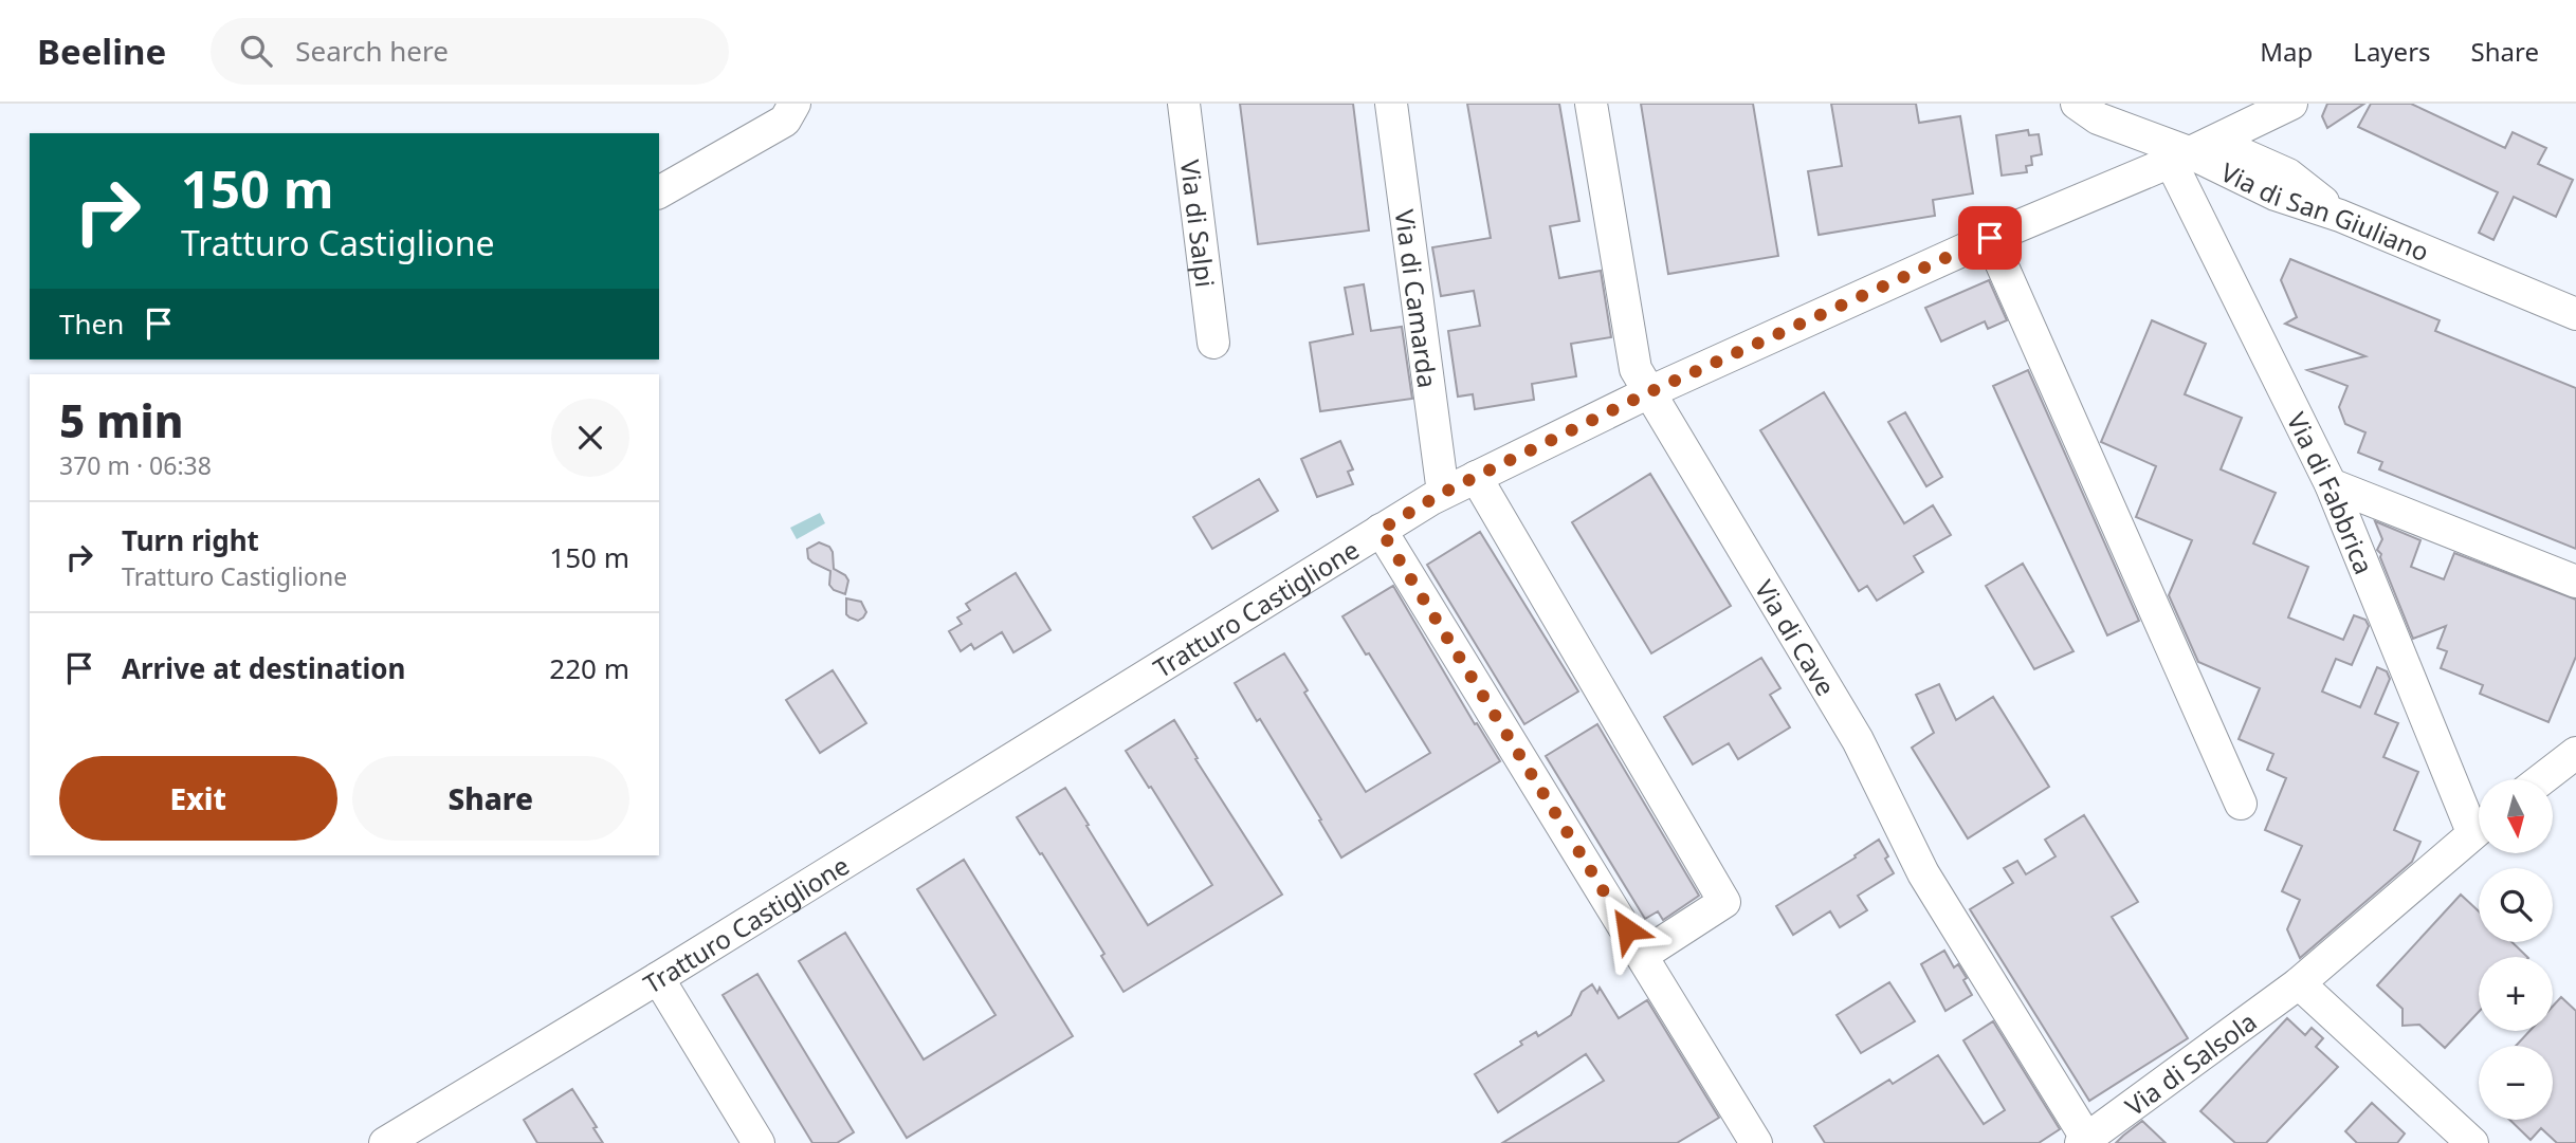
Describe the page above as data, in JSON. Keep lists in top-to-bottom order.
{
  "streets": {
    "street": [
      "Via di San Giuliano",
      "Via di Salpi",
      "Via di Camarda",
      "Via di Fabbrica",
      "Tratturo Castiglione",
      "Via di Cave",
      "Via di Salsola"
    ]
  },
  "crossings": [
    ["Via di San Giuliano", "Via di Fabbrica"],
    ["Via di San Giuliano", "Tratturo Castiglione"],
    ["Via di Camarda", "Tratturo Castiglione"],
    ["Via di Fabbrica", "Tratturo Castiglione"],
    ["Tratturo Castiglione", "Via di Cave"],
    ["Via di Cave", "Via di Salsola"]
  ],
  "north": "bottom",
  "page": {
    "header": "Beeline",
    "search": "Search here",
    "nav": ["Map", "Layers", "Share"],
    "turn": ["150 m", "Tratturo Castiglione"],
    "then": "Then",
    "heading": ["5 min", "370 m · 06:38"],
    "list": [
      {
        "name": "Turn right",
        "note": "Tratturo Castiglione",
        "value": "150 m"
      },
      {
        "name": "Arrive at destination",
        "value": "220 m"
      }
    ],
    "buttons": ["Exit", "Share"],
    "map_buttons": ["+", "−"]
  }
}
